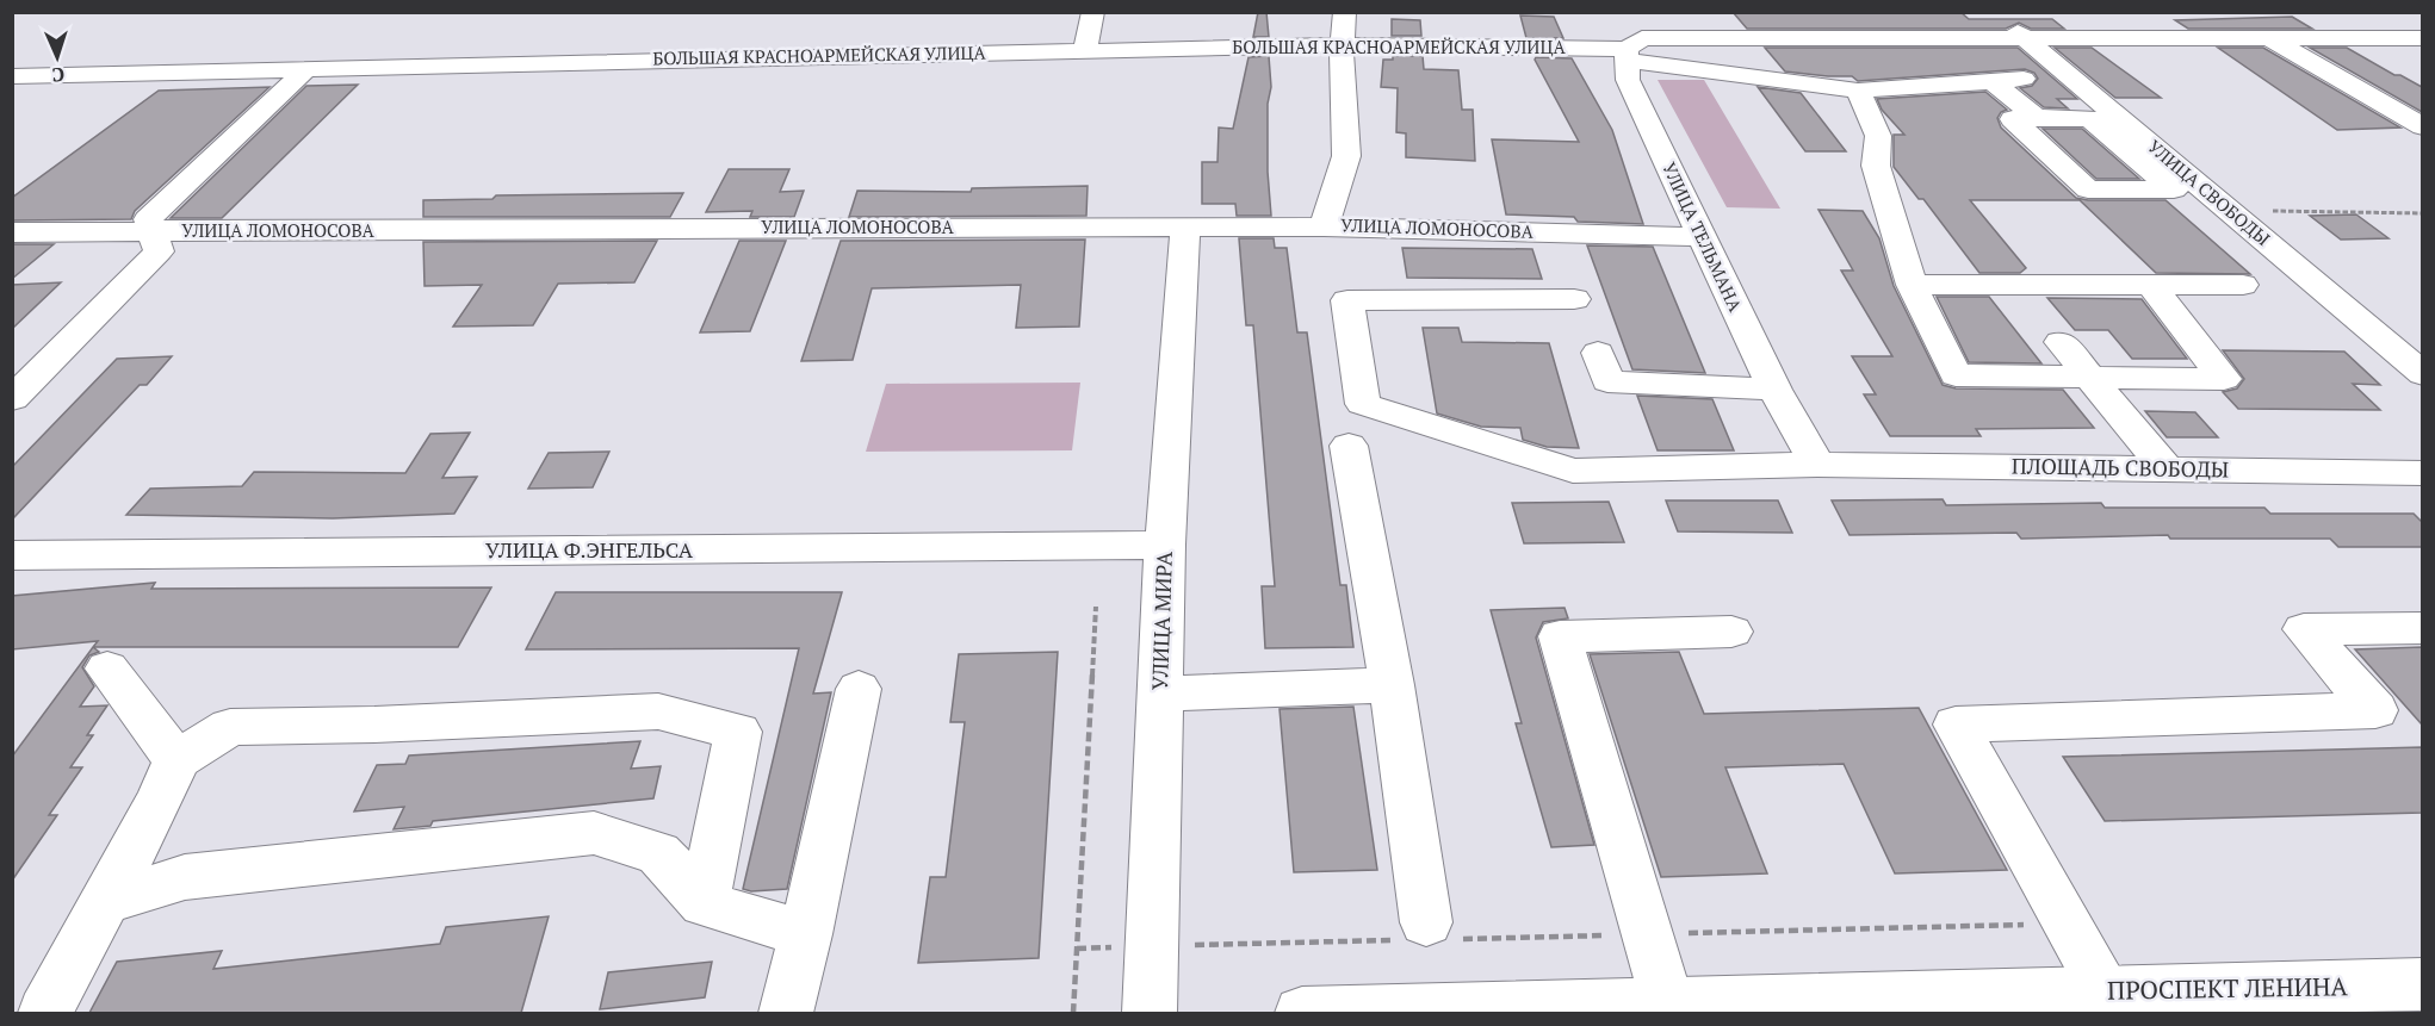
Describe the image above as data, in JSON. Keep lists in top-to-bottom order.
{
  "streets": {
    "street": [
      "БОЛЬШАЯ КРАСНОАРМЕЙСКАЯ УЛИЦА",
      "УЛИЦА СВОБОДЫ",
      "УЛИЦА ЛОМОНОСОВА",
      "УЛИЦА ТЕЛЬМАНА",
      "ПЛОЩАДЬ СВОБОДЫ",
      "УЛИЦА Ф.ЭНГЕЛЬСА",
      "УЛИЦА МИРА",
      "ПРОСПЕКТ ЛЕНИНА"
    ]
  },
  "crossings": [
    ["БОЛЬШАЯ КРАСНОАРМЕЙСКАЯ УЛИЦА", "УЛИЦА ТЕЛЬМАНА"],
    ["УЛИЦА ЛОМОНОСОВА", "УЛИЦА ТЕЛЬМАНА"],
    ["УЛИЦА ЛОМОНОСОВА", "УЛИЦА МИРА"],
    ["УЛИЦА ТЕЛЬМАНА", "ПЛОЩАДЬ СВОБОДЫ"],
    ["УЛИЦА Ф.ЭНГЕЛЬСА", "УЛИЦА МИРА"]
  ],
  "north": "bottom"
}
